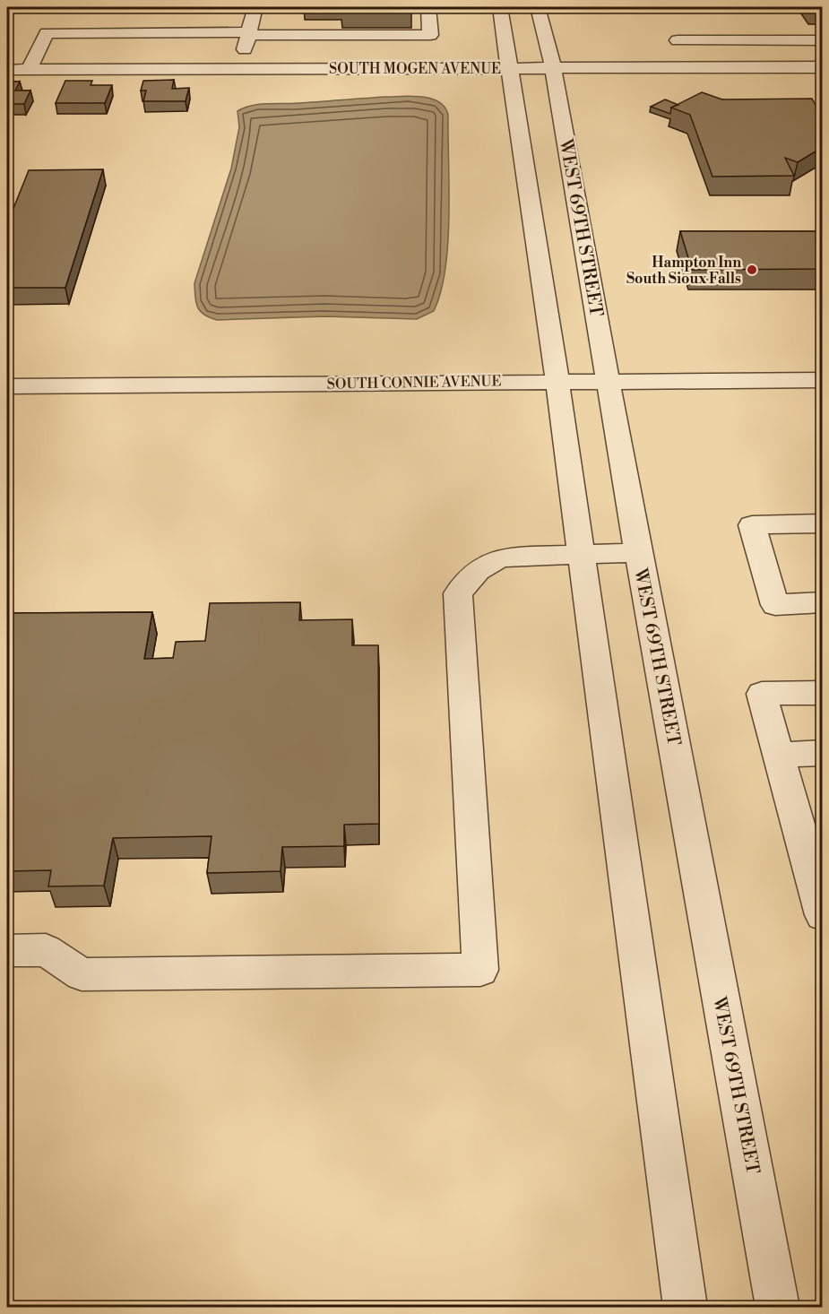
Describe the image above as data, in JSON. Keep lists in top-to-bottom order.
{
  "streets": {
    "street": ["SOUTH MOGEN AVENUE", "WEST 69TH STREET", "SOUTH CONNIE AVENUE"]
  },
  "crossings": [
    ["SOUTH MOGEN AVENUE", "WEST 69TH STREET"],
    ["WEST 69TH STREET", "SOUTH CONNIE AVENUE"]
  ],
  "places": ["Hampton Inn South Sioux Falls"]
}
